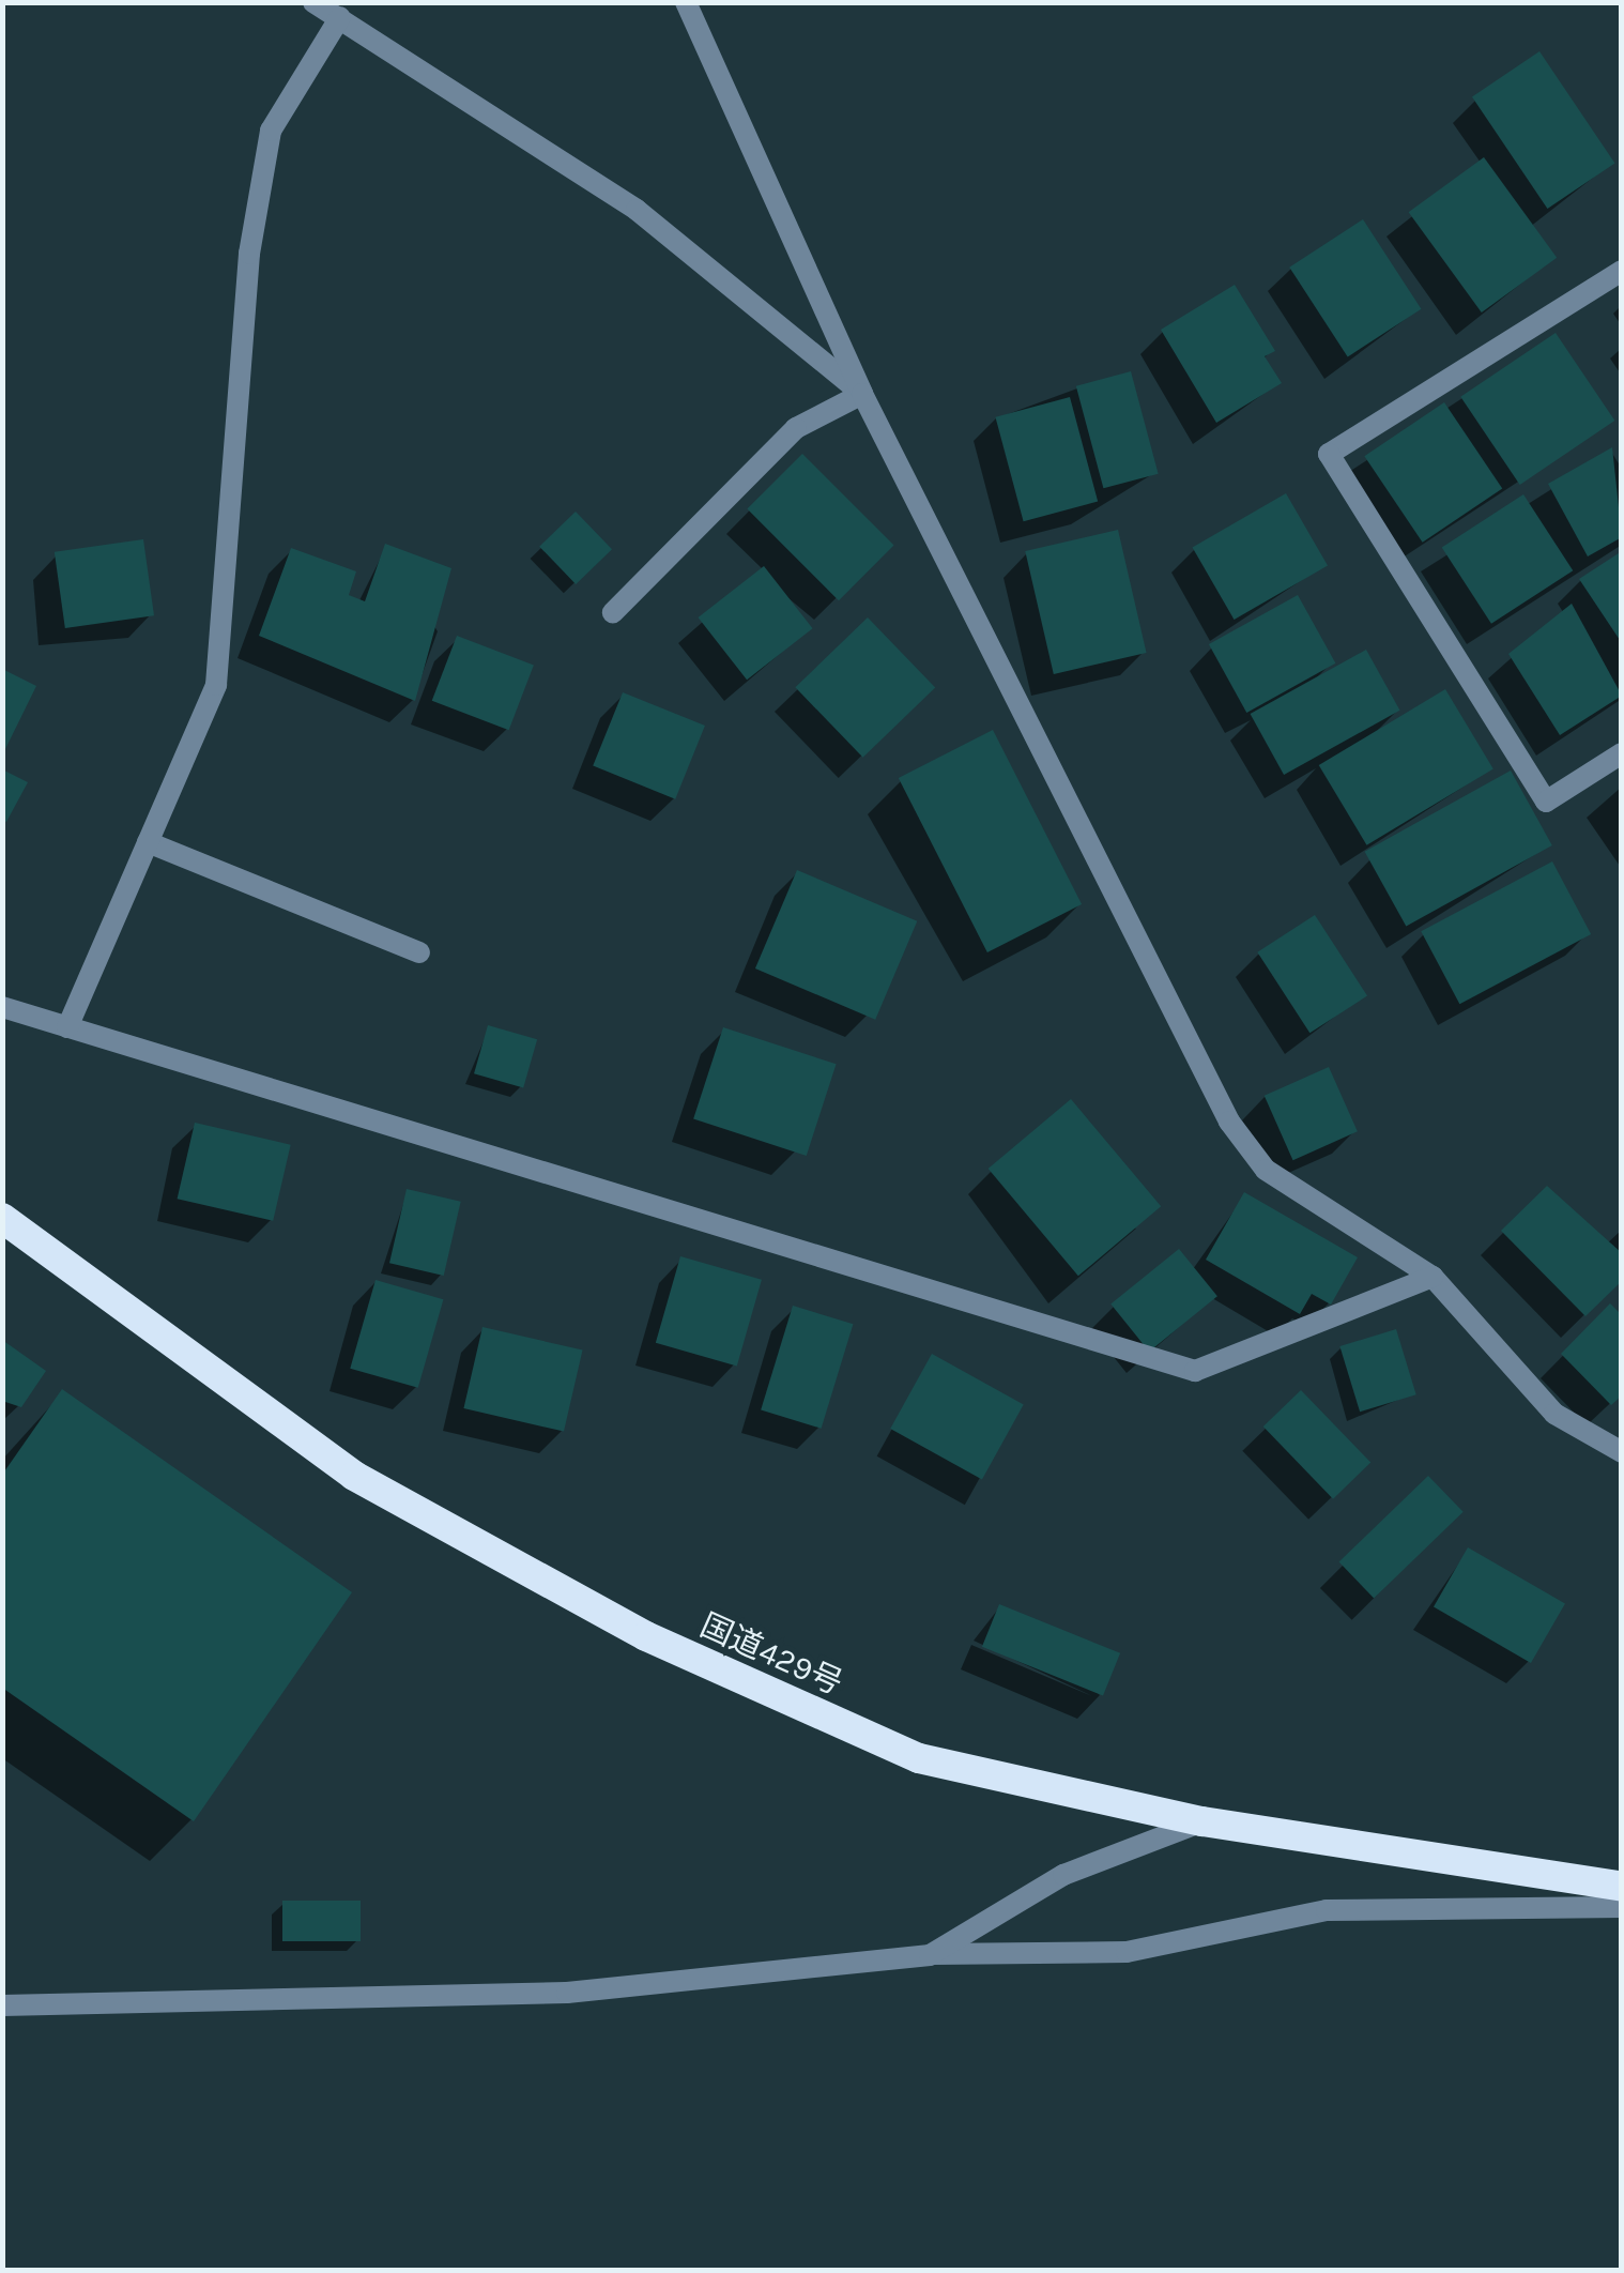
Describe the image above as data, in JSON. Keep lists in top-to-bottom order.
{
  "streets": {
    "highway": ["国道429号"]
  }
}
